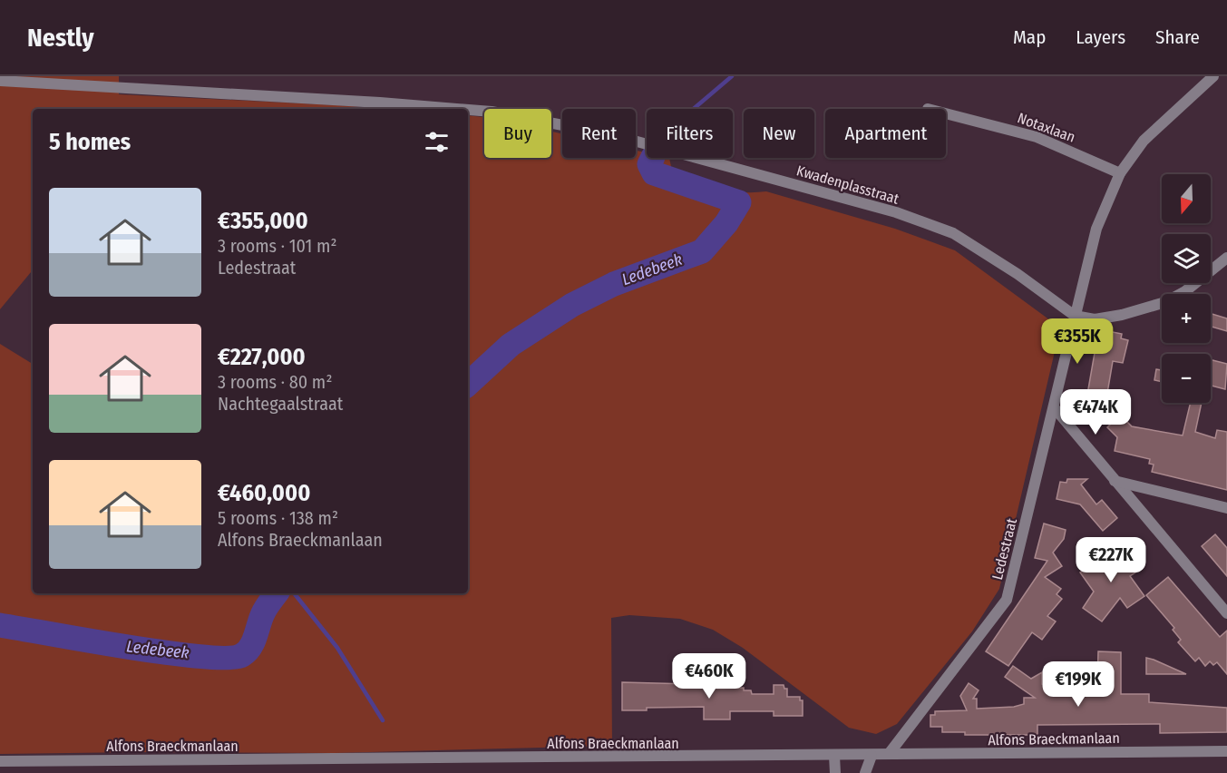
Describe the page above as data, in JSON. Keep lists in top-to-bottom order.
{
  "streets": {
    "street": [
      "Notaxlaan",
      "Kwadenplasstraat",
      "Ledestraat",
      "Alfons Braeckmanlaan"
    ]
  },
  "crossings": [
    ["Kwadenplasstraat", "Ledestraat"],
    ["Ledestraat", "Alfons Braeckmanlaan"]
  ],
  "water": ["Ledebeek"],
  "north": "bottom",
  "page": {
    "header": "Nestly",
    "nav": ["Map", "Layers", "Share"],
    "chip": [
      "Buy",
      "Rent",
      "Filters",
      "New",
      "Apartment"
    ],
    "heading": "5 homes",
    "map_buttons": ["+", "−"],
    "list": [
      {
        "name": "€355,000",
        "note": "3 rooms · 101 m² · Ledestraat"
      },
      {
        "name": "€227,000",
        "note": "3 rooms · 80 m² · Nachtegaalstraat"
      },
      {
        "name": "€460,000",
        "note": "5 rooms · 138 m² · Alfons Braeckmanlaan"
      }
    ],
    "price": [
      "€355K",
      "€474K",
      "€227K",
      "€460K",
      "€199K"
    ]
  }
}
